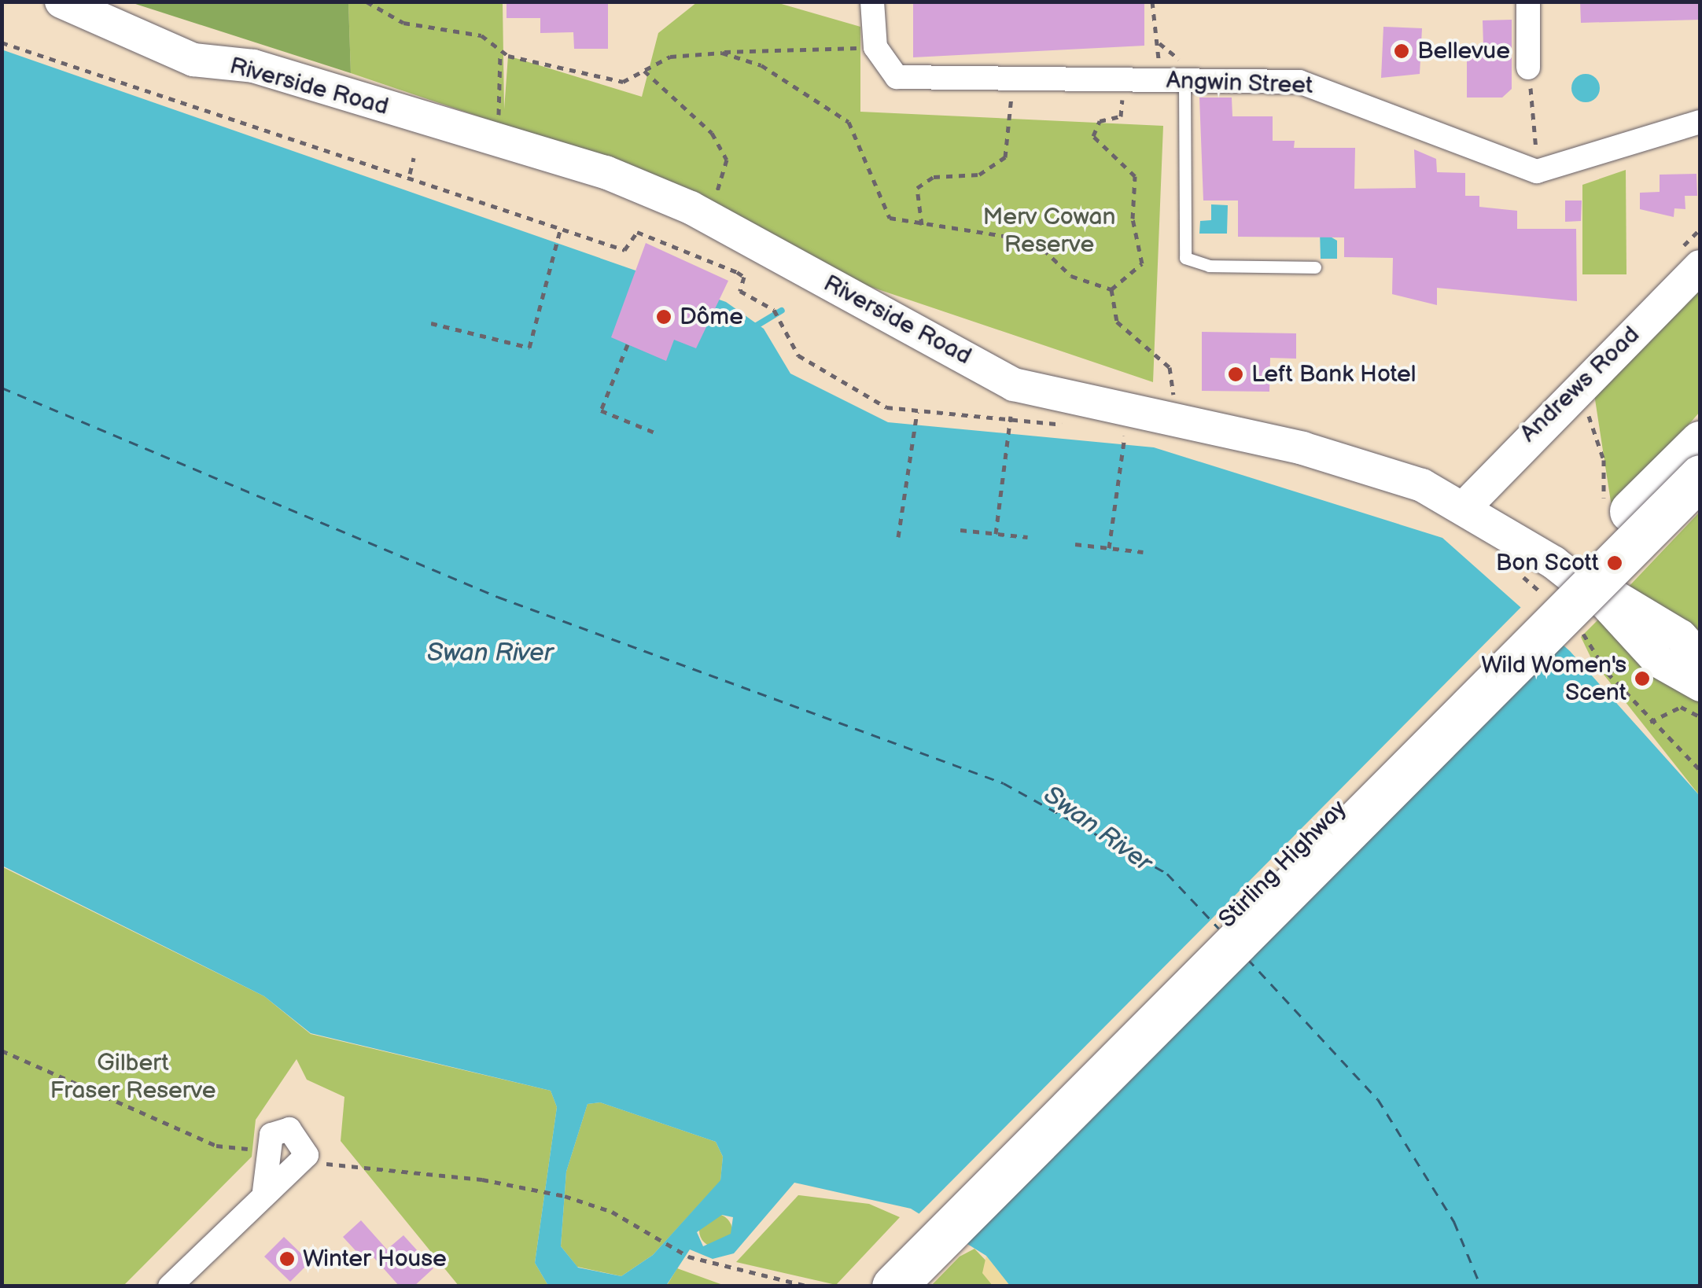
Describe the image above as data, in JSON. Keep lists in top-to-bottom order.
{
  "streets": {
    "highway": ["Stirling Highway"],
    "street": ["Angwin Street", "Riverside Road", "Andrews Road"]
  },
  "crossings": [
    ["Riverside Road", "Andrews Road"]
  ],
  "water": ["Swan River"],
  "parks": ["Merv Cowan Reserve", "Gilbert Fraser Reserve"],
  "places": [
    "Bellevue",
    "Dôme",
    "Left Bank Hotel",
    "Bon Scott",
    "Wild Women's Scent",
    "Winter House"
  ]
}
